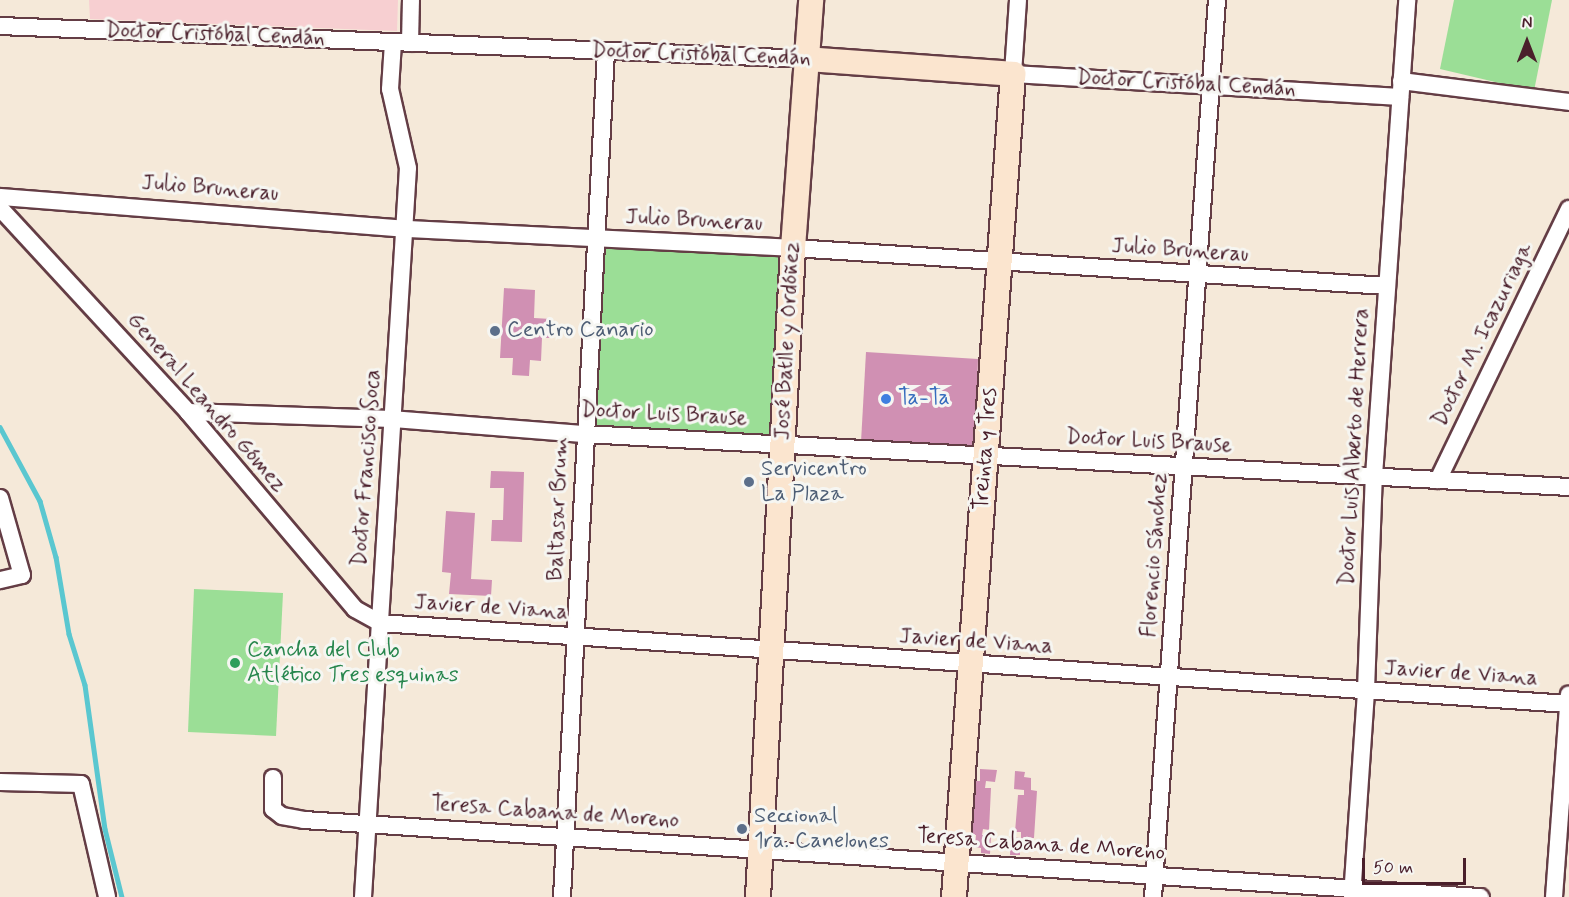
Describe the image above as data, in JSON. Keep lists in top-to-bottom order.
{
  "streets": {
    "street": [
      "Doctor Cristóbal Cendán",
      "Julio Brunerau",
      "Doctor M. Icazuriaga",
      "José Batlle y Ordóñez",
      "General Leandro Gómez",
      "Doctor Luis Brause",
      "Doctor Luis Alberto de Herrera",
      "Treinta y Tres",
      "Doctor Francisco Soca",
      "Baltasar Brum",
      "Florencio Sánchez",
      "Javier de Viana",
      "Teresa Cabana de Moreno"
    ]
  },
  "crossings": [
    ["Doctor Cristóbal Cendán", "José Batlle y Ordóñez"],
    ["Doctor Cristóbal Cendán", "Doctor Luis Alberto de Herrera"],
    ["Doctor Cristóbal Cendán", "Treinta y Tres"],
    ["Doctor Cristóbal Cendán", "Doctor Francisco Soca"],
    ["Doctor Cristóbal Cendán", "Baltasar Brum"],
    ["Doctor Cristóbal Cendán", "Florencio Sánchez"],
    ["Julio Brunerau", "José Batlle y Ordóñez"],
    ["Julio Brunerau", "Doctor Luis Alberto de Herrera"],
    ["Julio Brunerau", "Treinta y Tres"],
    ["Julio Brunerau", "Doctor Francisco Soca"],
    ["Julio Brunerau", "Baltasar Brum"],
    ["Julio Brunerau", "Florencio Sánchez"],
    ["Doctor M. Icazuriaga", "Doctor Luis Brause"],
    ["José Batlle y Ordóñez", "Doctor Luis Brause"],
    ["José Batlle y Ordóñez", "Javier de Viana"],
    ["José Batlle y Ordóñez", "Teresa Cabana de Moreno"],
    ["General Leandro Gómez", "Doctor Luis Brause"],
    ["General Leandro Gómez", "Doctor Francisco Soca"],
    ["General Leandro Gómez", "Javier de Viana"],
    ["Doctor Luis Brause", "Doctor Luis Alberto de Herrera"],
    ["Doctor Luis Brause", "Treinta y Tres"],
    ["Doctor Luis Brause", "Doctor Francisco Soca"],
    ["Doctor Luis Brause", "Baltasar Brum"],
    ["Doctor Luis Brause", "Florencio Sánchez"],
    ["Doctor Luis Alberto de Herrera", "Javier de Viana"],
    ["Doctor Luis Alberto de Herrera", "Teresa Cabana de Moreno"],
    ["Treinta y Tres", "Javier de Viana"],
    ["Treinta y Tres", "Teresa Cabana de Moreno"],
    ["Doctor Francisco Soca", "Javier de Viana"],
    ["Doctor Francisco Soca", "Teresa Cabana de Moreno"],
    ["Baltasar Brum", "Javier de Viana"],
    ["Baltasar Brum", "Teresa Cabana de Moreno"],
    ["Florencio Sánchez", "Javier de Viana"],
    ["Florencio Sánchez", "Teresa Cabana de Moreno"]
  ],
  "places": [
    "Centro Canario",
    "Ta-Ta",
    "Servicentro La Plaza",
    "Cancha del Club Atlético Tres esquinas",
    "Seccional 1ra. Canelones"
  ],
  "scale_bar": "50 m",
  "north": "top"
}
